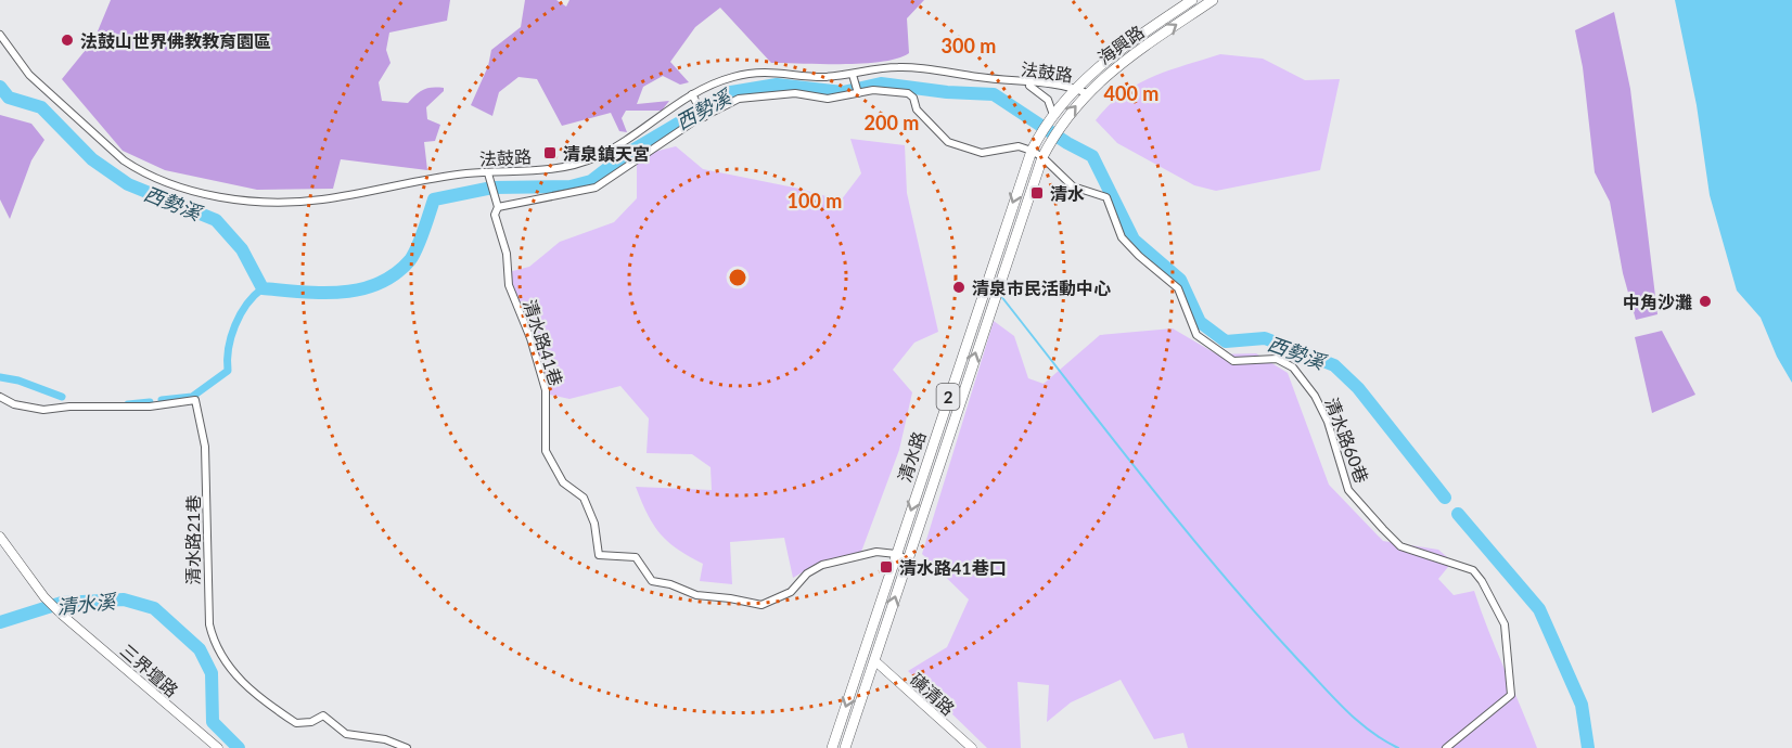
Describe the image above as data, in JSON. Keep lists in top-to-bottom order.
{
  "streets": {
    "main road": ["海興路", "2", "清水路"],
    "street": [
      "法鼓路",
      "清水路41巷",
      "清水路60巷",
      "清水路21巷",
      "三界壇路",
      "磺清路"
    ]
  },
  "crossings": [
    ["海興路", "法鼓路"],
    ["海興路", "清水路"],
    ["法鼓路", "清水路41巷"],
    ["清水路41巷", "清水路"],
    ["清水路60巷", "清水路"],
    ["清水路", "磺清路"]
  ],
  "water": ["西勢溪", "清水溪"],
  "places": {
    "other": ["法鼓山世界佛教教育園區", "清泉市民活動中心", "中角沙灘"],
    "transit": ["清泉鎮天宮", "清水", "清水路41巷口"]
  },
  "rings": [
    "300 m",
    "400 m",
    "200 m",
    "100 m"
  ]
}
